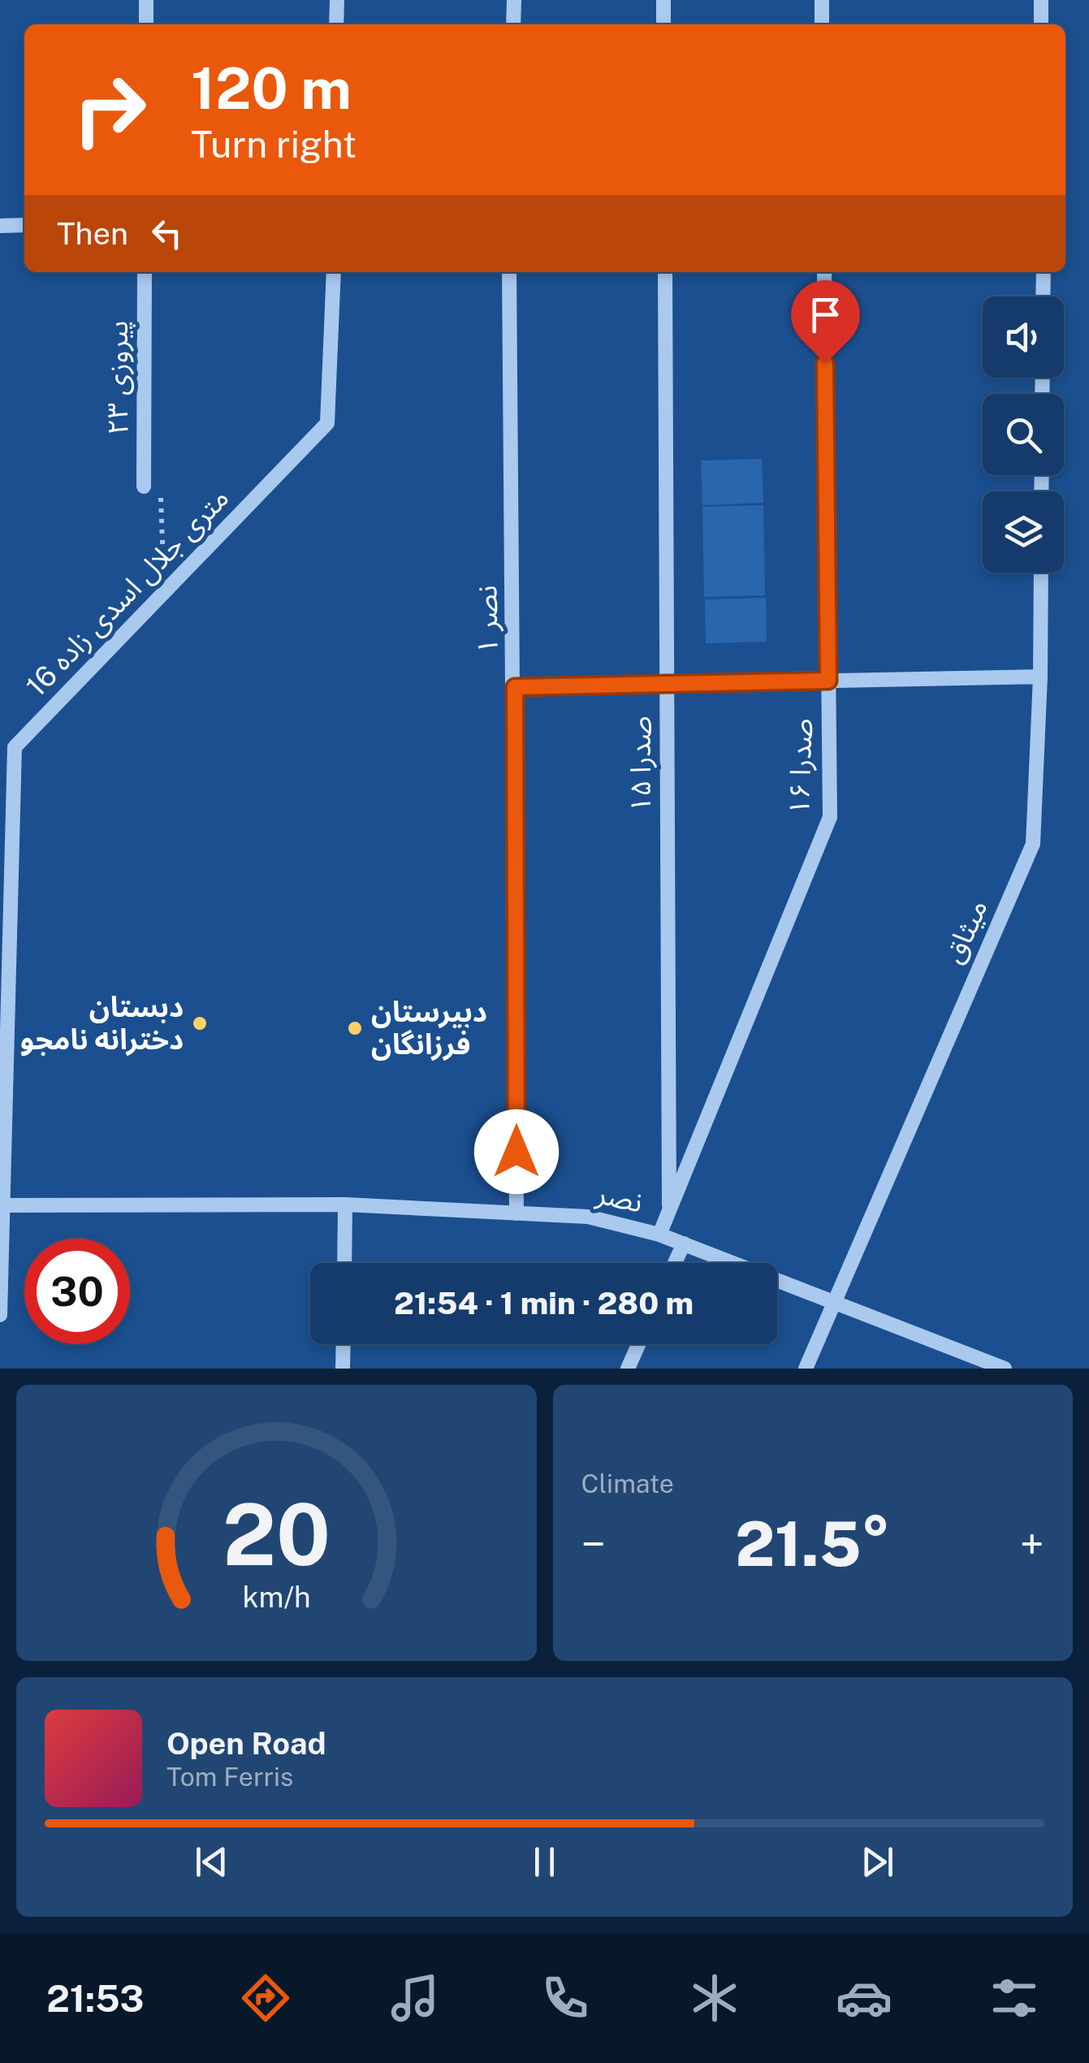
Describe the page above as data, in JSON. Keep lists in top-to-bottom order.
{
  "streets": {
    "street": [
      "پیروزی ۲۳",
      "16 متری جلال اسدی زاده",
      "نصر ۱",
      "صدرا ۱۵",
      "صدرا ۱۶",
      "میثاق",
      "نصر"
    ]
  },
  "crossings": [
    ["16 متری جلال اسدی زاده", "نصر"],
    ["نصر ۱", "نصر"],
    ["صدرا ۱۵", "صدرا ۱۶"],
    ["صدرا ۱۶", "نصر"],
    ["میثاق", "نصر"]
  ],
  "places": ["دبستان دخترانه نامجو", "دبیرستان فرزانگان"],
  "page": {
    "turn": ["120 m", "Turn right"],
    "then": "Then",
    "limit": "30",
    "trip": "21:54 · 1 min · 280 m",
    "tile": "Climate",
    "heat": ["−", "21.5°", "+"],
    "song": ["Open Road", "Tom Ferris"],
    "tabs": "21:53",
    "gauge": ["20", "km/h"]
  }
}
